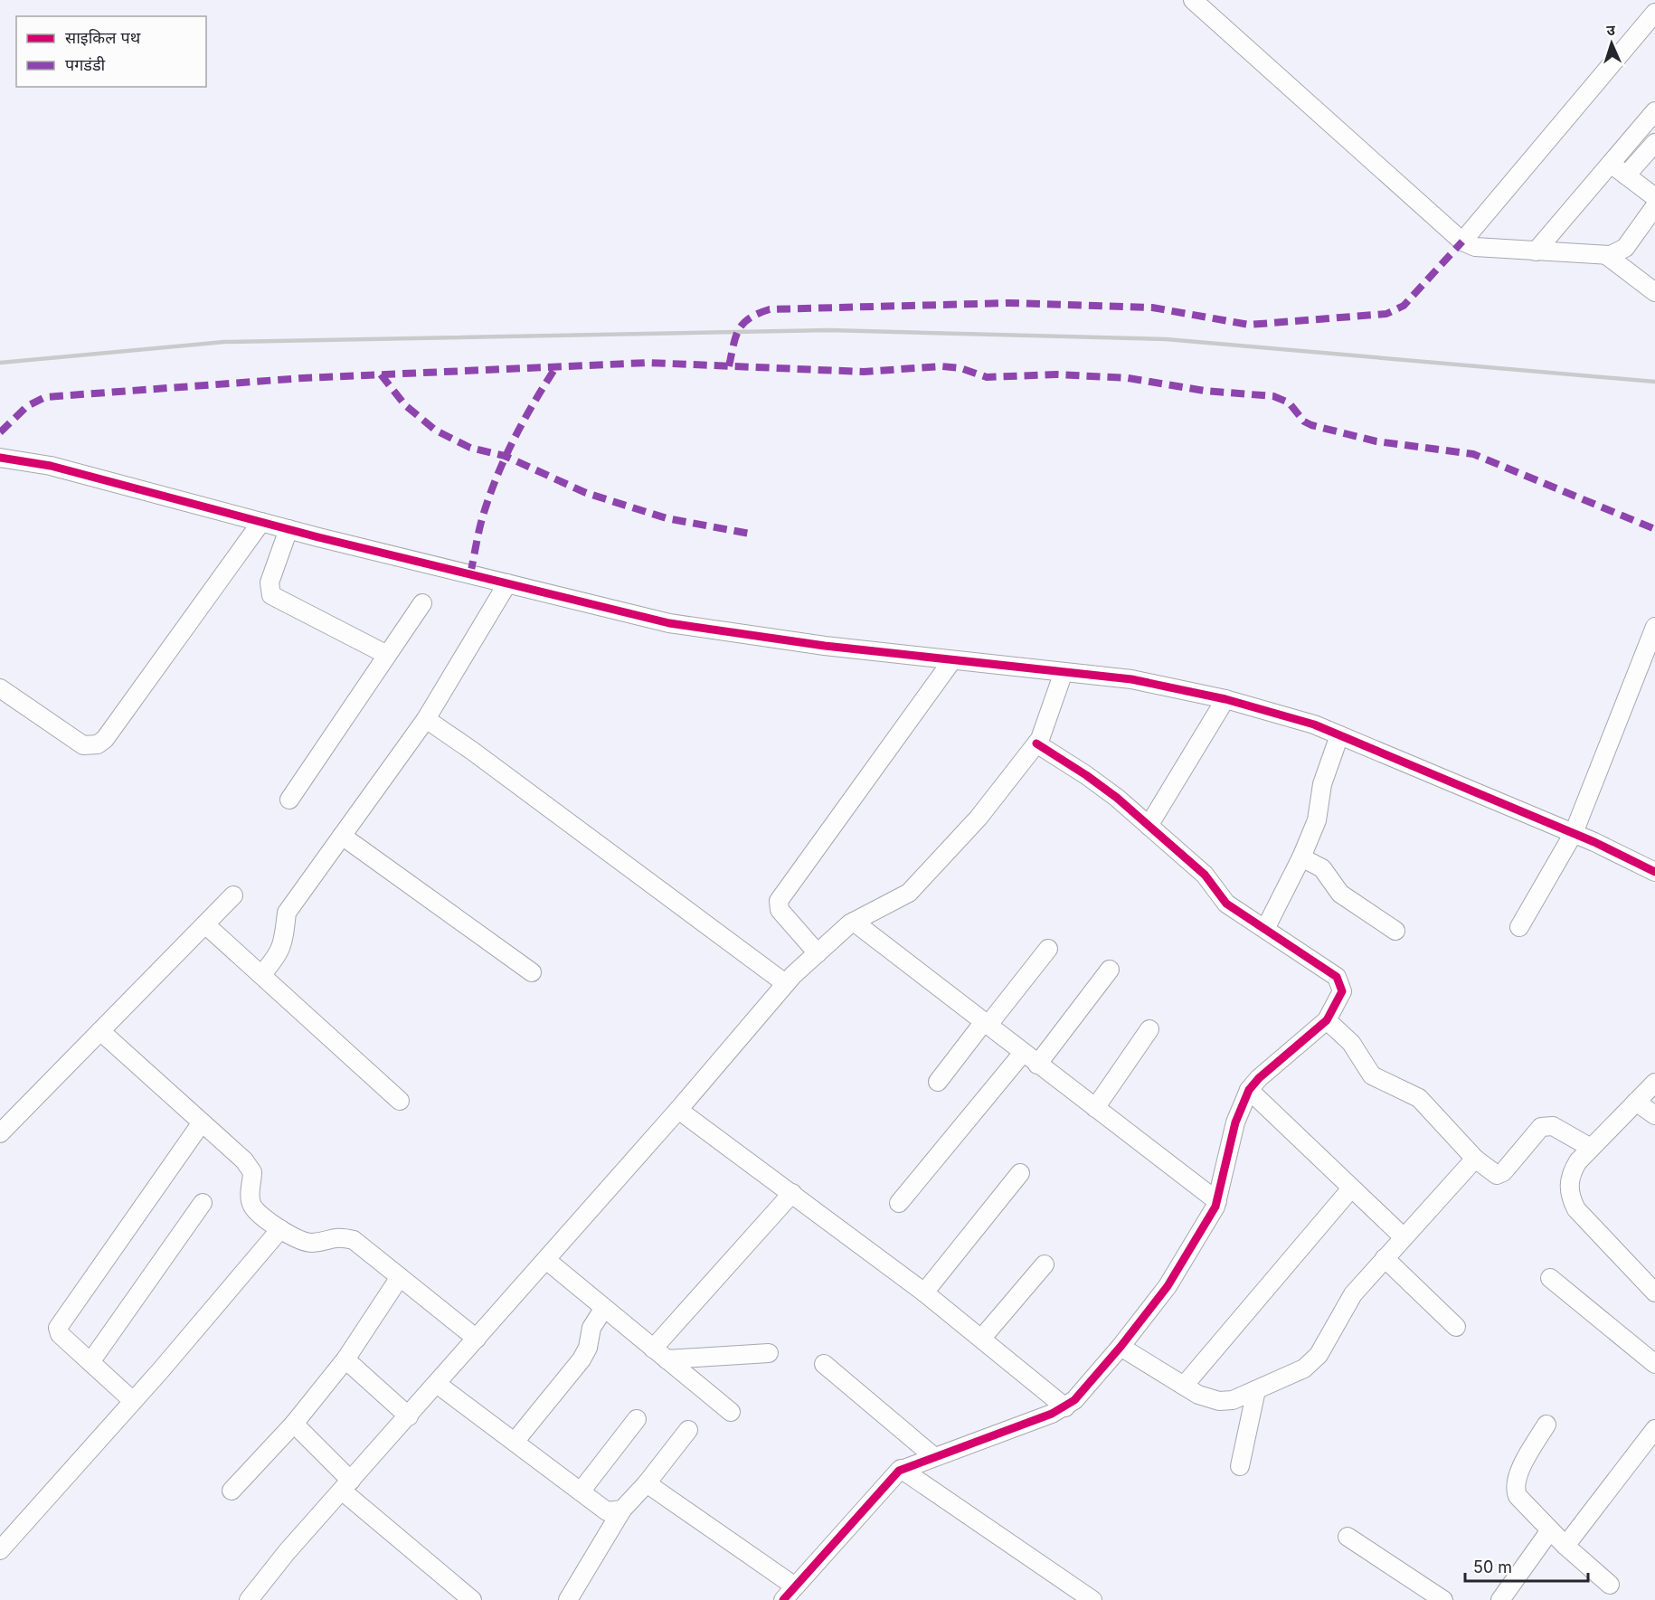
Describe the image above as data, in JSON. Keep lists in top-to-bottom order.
{
  "legend": ["साइकिल पथ", "पगडंडी"],
  "scale_bar": "50 m",
  "north": "top"
}
